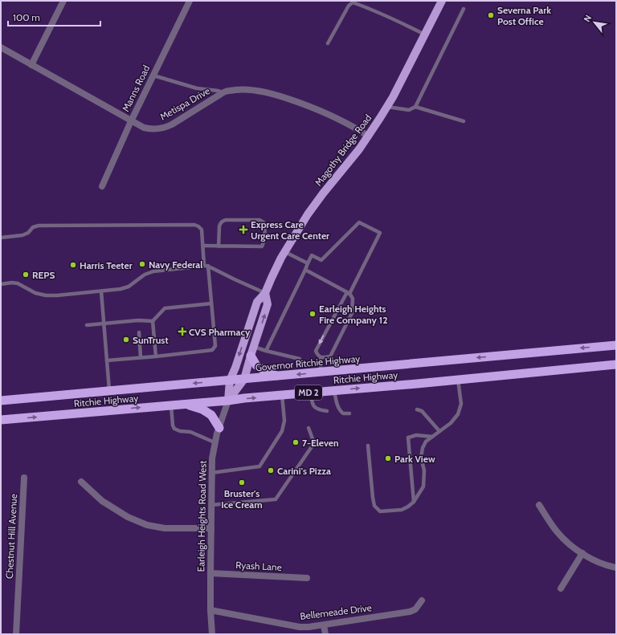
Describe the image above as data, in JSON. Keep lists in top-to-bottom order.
{
  "streets": {
    "highway": ["Governor Ritchie Highway", "Ritchie Highway", "MD 2"],
    "main road": ["Magothy Bridge Road"],
    "street": [
      "Manns Road",
      "Metispa Drive",
      "Earleigh Heights Road West",
      "Chestnut Hill Avenue",
      "Ryash Lane",
      "Bellemeade Drive"
    ]
  },
  "crossings": [
    ["Manns Road", "Metispa Drive"],
    ["Metispa Drive", "Magothy Bridge Road"],
    ["Magothy Bridge Road", "Governor Ritchie Highway"],
    ["Magothy Bridge Road", "Ritchie Highway"],
    ["Magothy Bridge Road", "Earleigh Heights Road West"],
    ["Ritchie Highway", "Earleigh Heights Road West"],
    ["Earleigh Heights Road West", "Ryash Lane"],
    ["Earleigh Heights Road West", "Bellemeade Drive"]
  ],
  "one_way": ["Governor Ritchie Highway", "Ritchie Highway"],
  "places": {
    "other": [
      "Severna Park Post Office",
      "Navy Federal",
      "Harris Teeter",
      "REPS",
      "Earleigh Heights Fire Company 12",
      "SunTrust",
      "7-Eleven",
      "Park View",
      "Carini's Pizza",
      "Bruster's Ice Cream"
    ],
    "health": ["Express Care Urgent Care Center", "CVS Pharmacy"]
  },
  "scale_bar": "100 m",
  "north": "top left"
}
